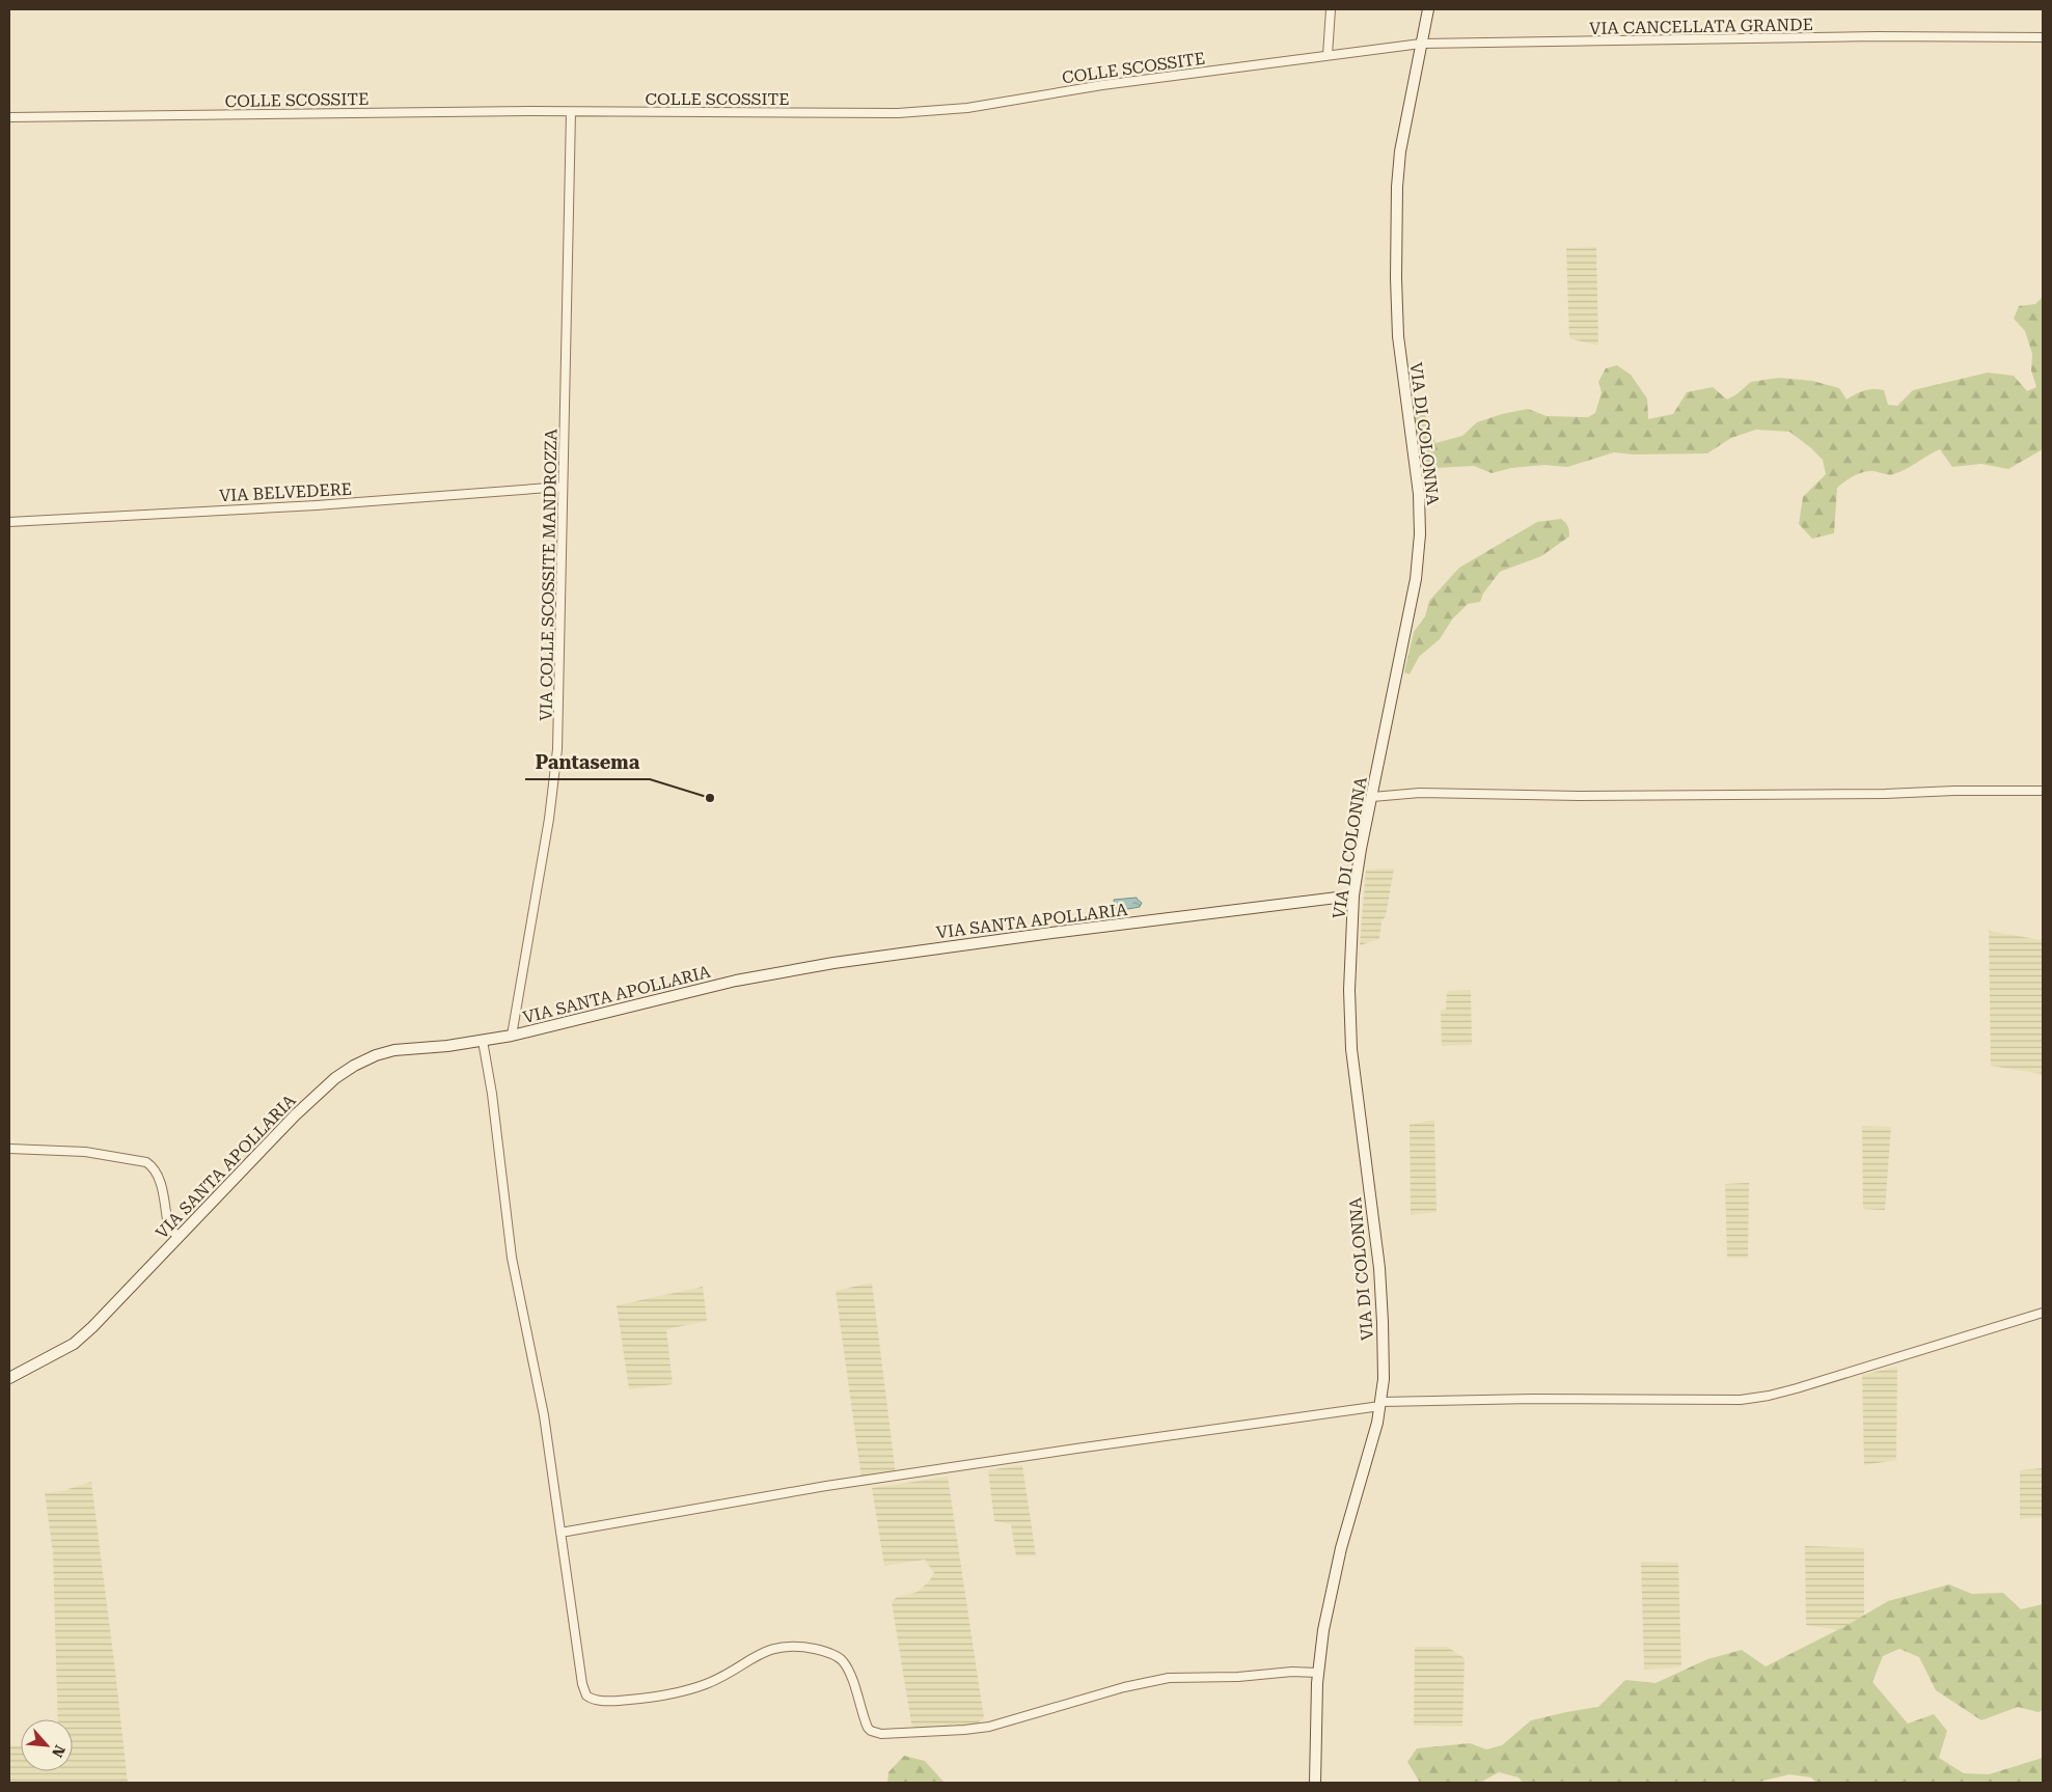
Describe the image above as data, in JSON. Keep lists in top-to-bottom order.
{
  "streets": {
    "street": [
      "VIA CANCELLATA GRANDE",
      "COLLE SCOSSITE",
      "VIA DI COLONNA",
      "VIA BELVEDERE",
      "VIA COLLE SCOSSITE MANDROZZA",
      "VIA SANTA APOLLARIA"
    ]
  },
  "crossings": [
    ["VIA CANCELLATA GRANDE", "COLLE SCOSSITE"],
    ["VIA CANCELLATA GRANDE", "VIA DI COLONNA"],
    ["COLLE SCOSSITE", "VIA DI COLONNA"],
    ["COLLE SCOSSITE", "VIA COLLE SCOSSITE MANDROZZA"],
    ["VIA DI COLONNA", "VIA SANTA APOLLARIA"],
    ["VIA BELVEDERE", "VIA COLLE SCOSSITE MANDROZZA"],
    ["VIA COLLE SCOSSITE MANDROZZA", "VIA SANTA APOLLARIA"]
  ],
  "places": ["Pantasema"],
  "north": "bottom right"
}
